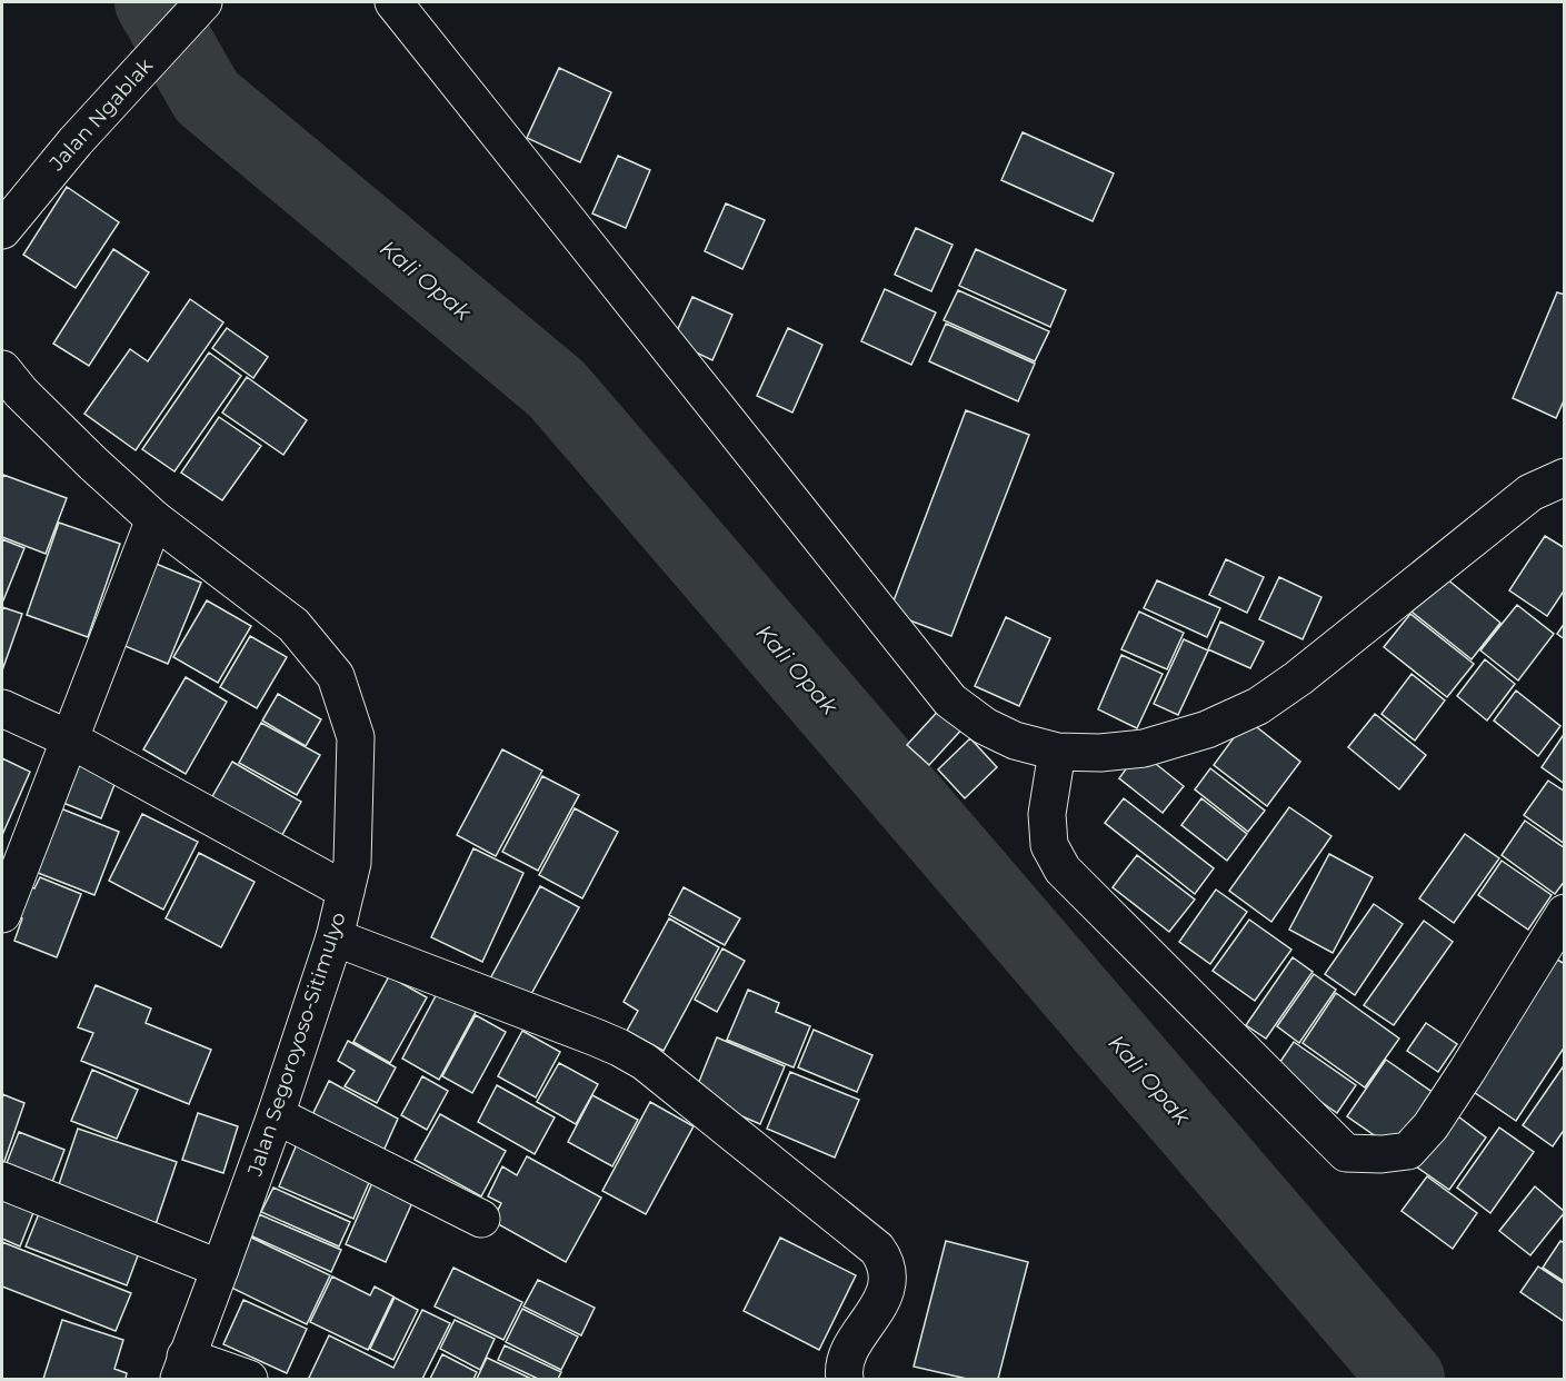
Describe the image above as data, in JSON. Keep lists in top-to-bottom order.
{
  "streets": {
    "street": ["Jalan Ngablak", "Jalan Segoroyoso-Sitimulyo"]
  },
  "water": ["Kali Opak"]
}
